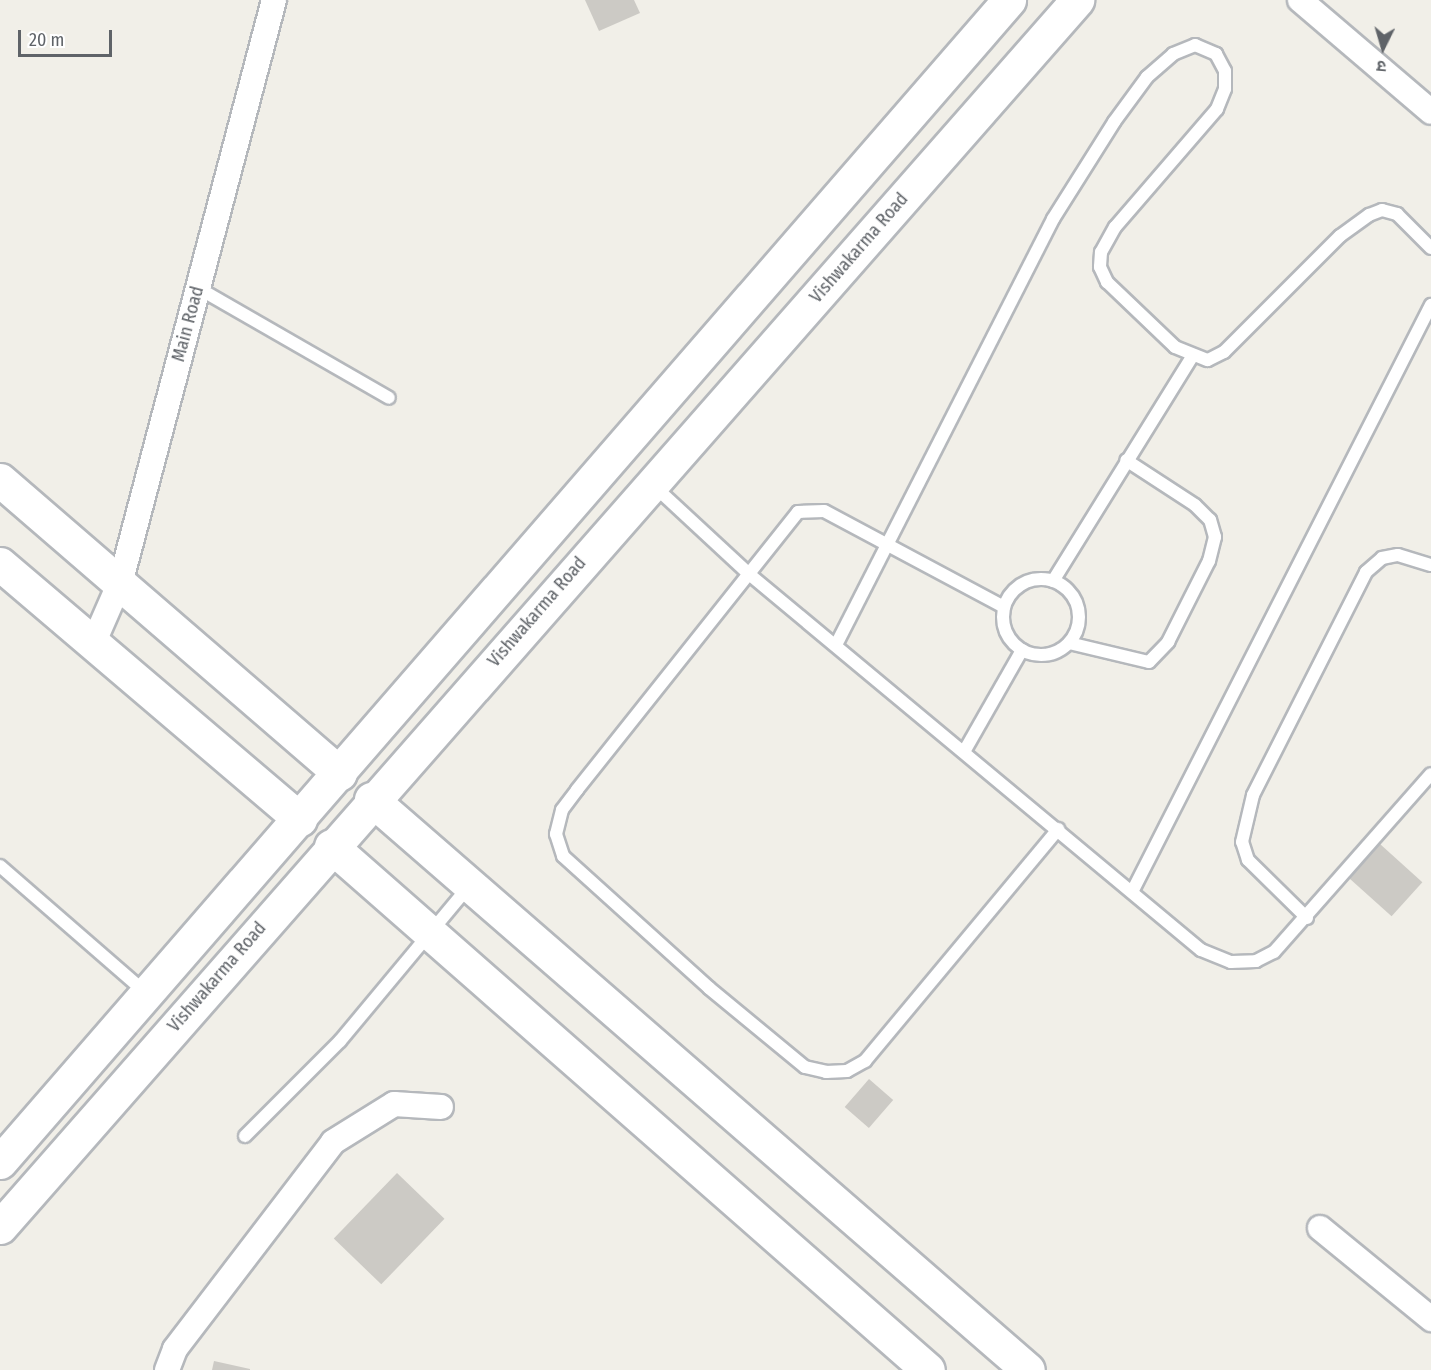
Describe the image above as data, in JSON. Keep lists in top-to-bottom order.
{
  "streets": {
    "main road": ["Vishwakarma Road"],
    "street": ["Main Road"]
  },
  "scale_bar": "20 m",
  "north": "bottom"
}
